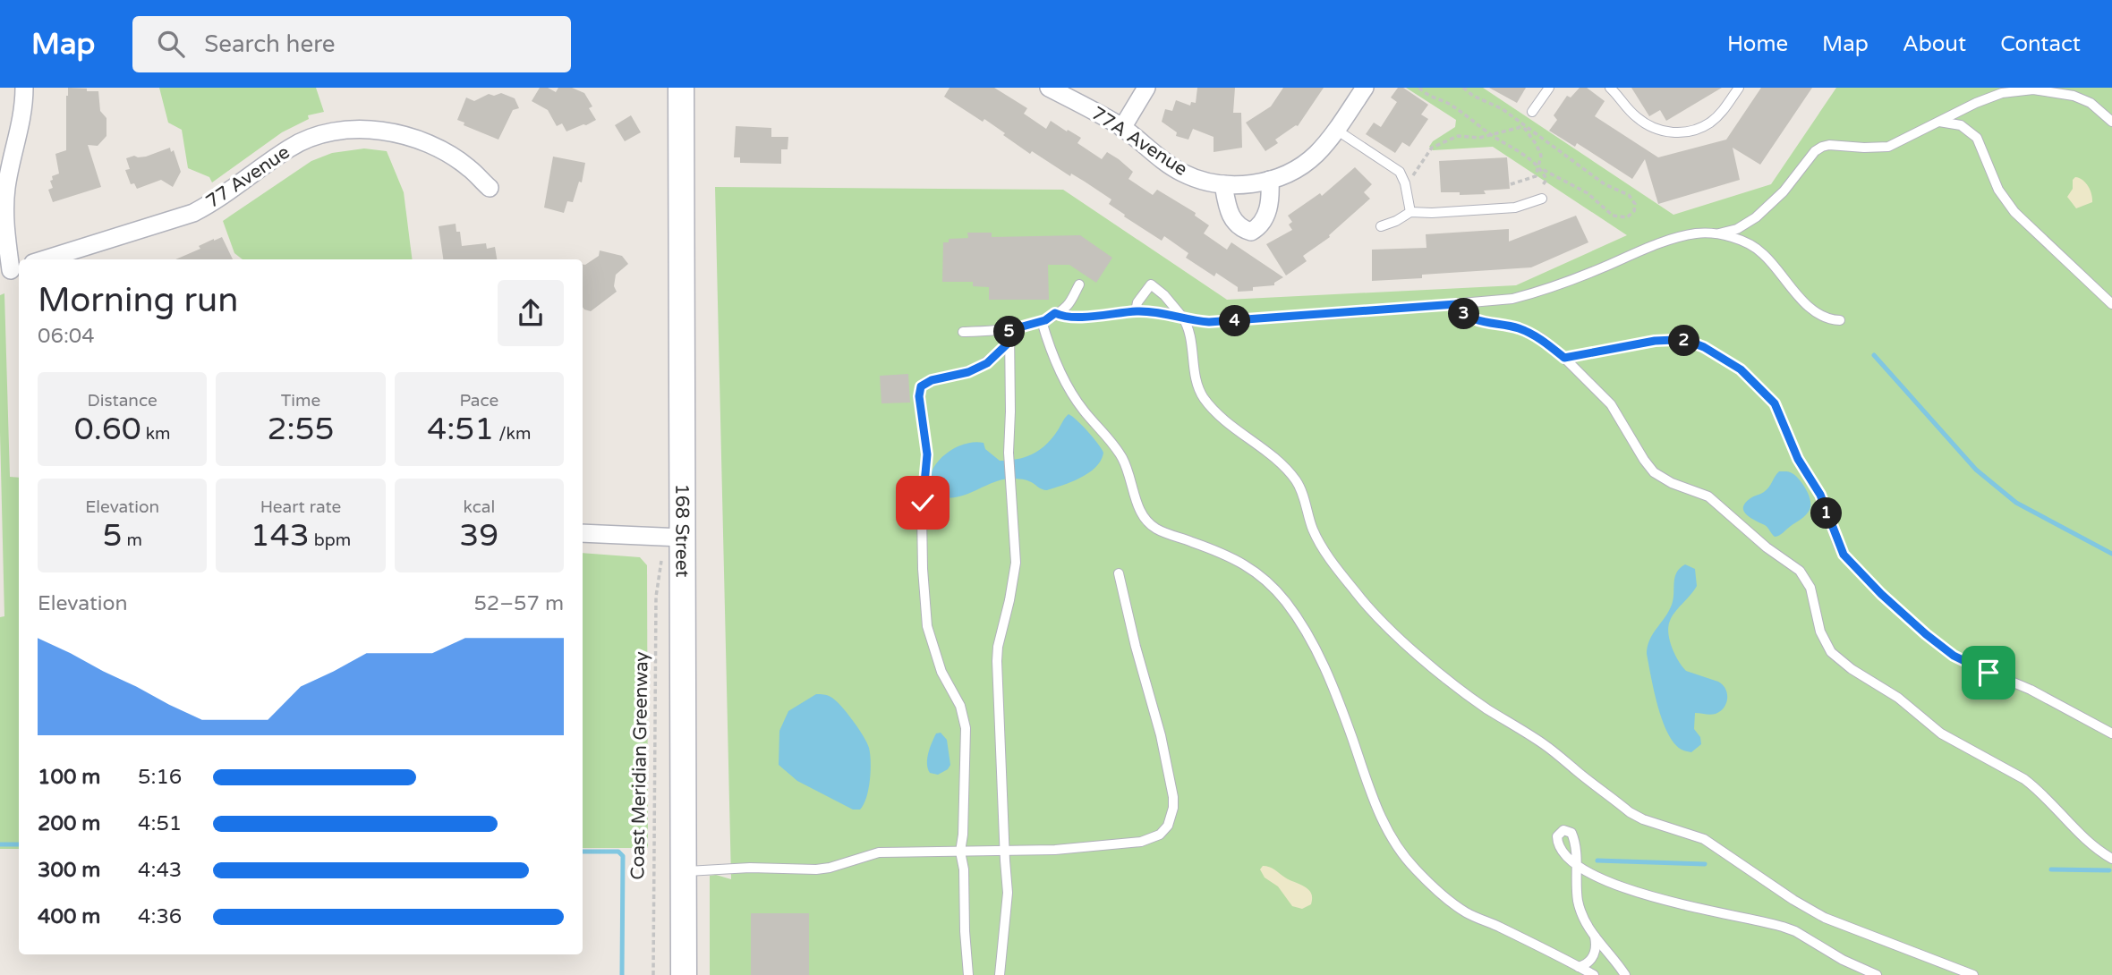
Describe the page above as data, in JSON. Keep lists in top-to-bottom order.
{
  "streets": {
    "main road": ["168 Street"],
    "street": ["77A Avenue", "77 Avenue"],
    "path": ["Coast Meridian Greenway"]
  },
  "page": {
    "header": "Map",
    "search": "Search here",
    "nav": [
      "Home",
      "Map",
      "About",
      "Contact"
    ],
    "heading": ["Morning run", "06:04"],
    "pins": [
      "3",
      "4",
      "5",
      "2",
      "1"
    ],
    "stats": [
      ["Distance", "0.60 km"],
      ["Time", "2:55"],
      ["Pace", "4:51 /km"],
      ["Elevation", "5 m"],
      ["Heart rate", "143 bpm"],
      ["kcal", "39"]
    ],
    "chart": ["Elevation", "52–57 m"],
    "list": [
      {
        "name": "100 m",
        "note": "5:16"
      },
      {
        "name": "200 m",
        "note": "4:51"
      },
      {
        "name": "300 m",
        "note": "4:43"
      },
      {
        "name": "400 m",
        "note": "4:36"
      }
    ]
  }
}
